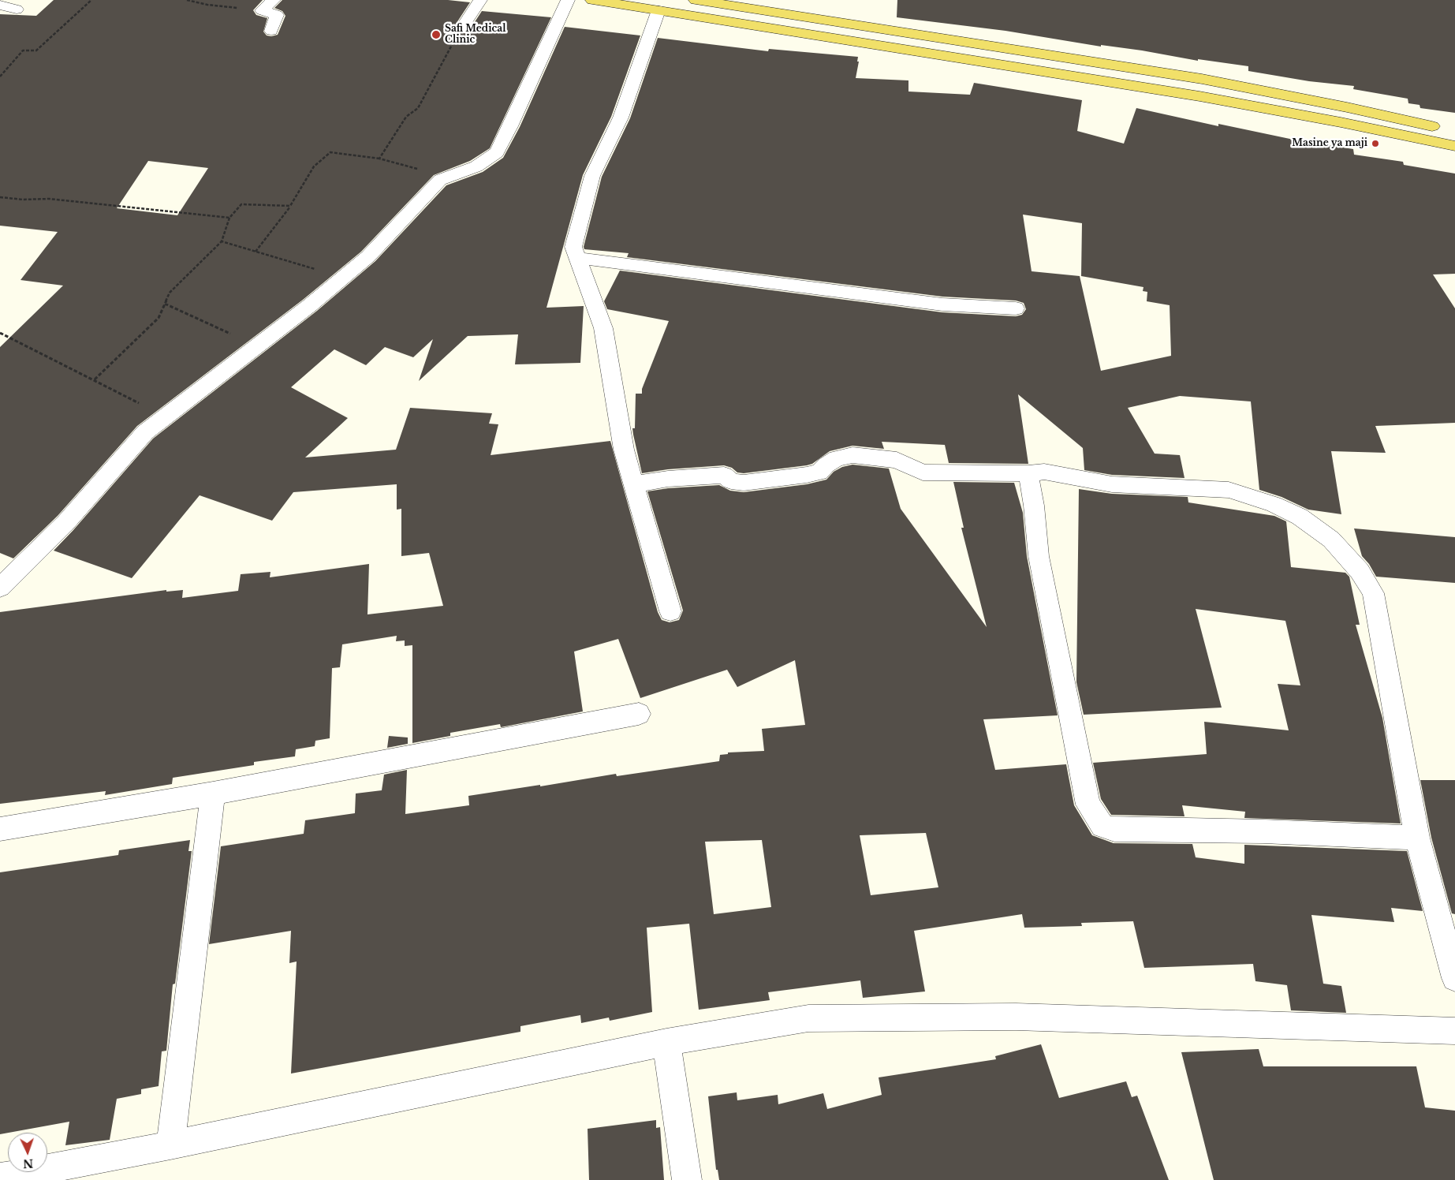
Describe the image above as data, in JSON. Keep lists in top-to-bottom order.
{
  "places": ["Safi Medical Clinic", "Masine ya maji"],
  "north": "bottom"
}
